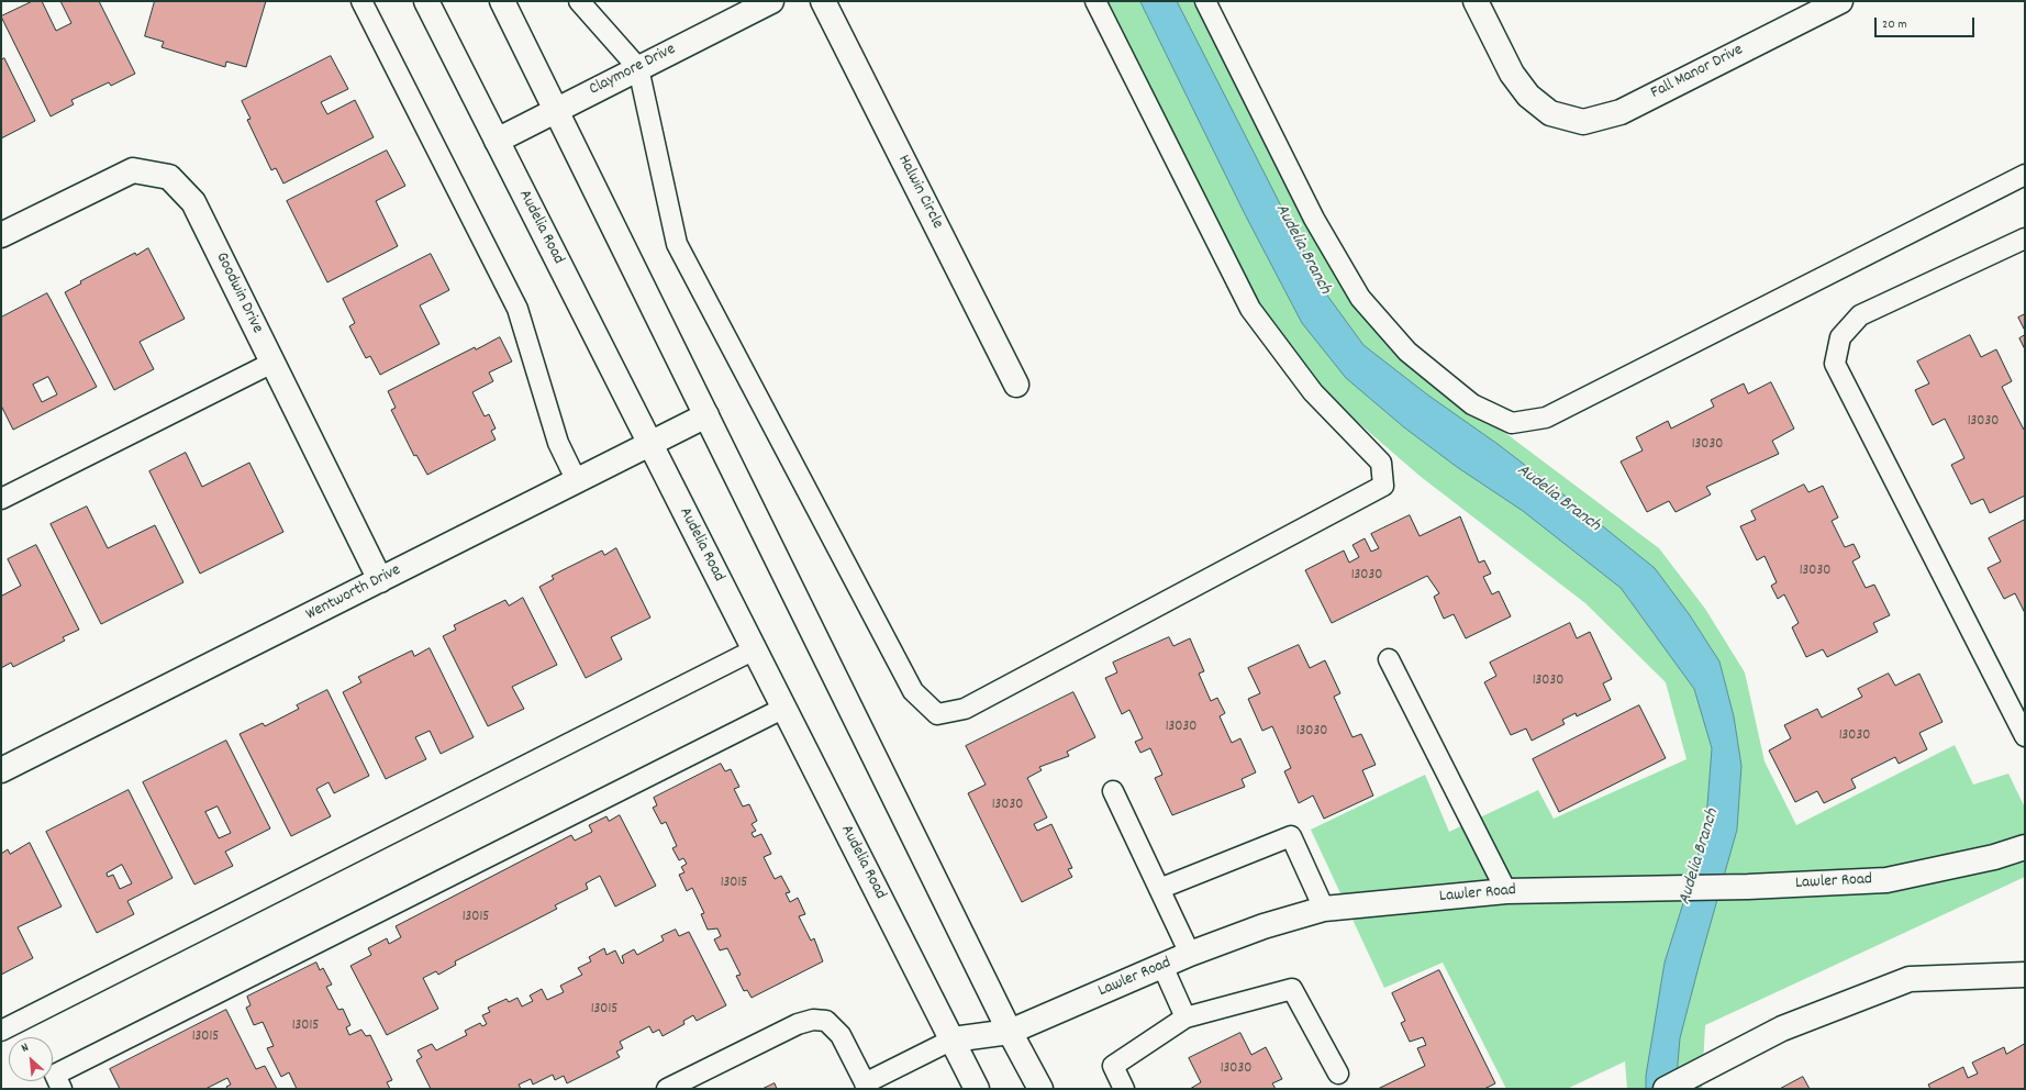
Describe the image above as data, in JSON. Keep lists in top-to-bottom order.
{
  "streets": {
    "street": [
      "Claymore Drive",
      "Fall Manor Drive",
      "Halwin Circle",
      "Audelia Road",
      "Goodwin Drive",
      "Wentworth Drive",
      "Lawler Road"
    ]
  },
  "crossings": [
    ["Claymore Drive", "Audelia Road"],
    ["Audelia Road", "Wentworth Drive"],
    ["Audelia Road", "Lawler Road"],
    ["Goodwin Drive", "Wentworth Drive"]
  ],
  "water": ["Audelia Branch"],
  "house_numbers": [
    "13030",
    "13030",
    "13030",
    "13030",
    "13030",
    "13030",
    "13030",
    "13030",
    "13030",
    "13015",
    "13015",
    "13015",
    "13015",
    "13015",
    "13030"
  ],
  "scale_bar": "20 m",
  "north": "top left"
}
